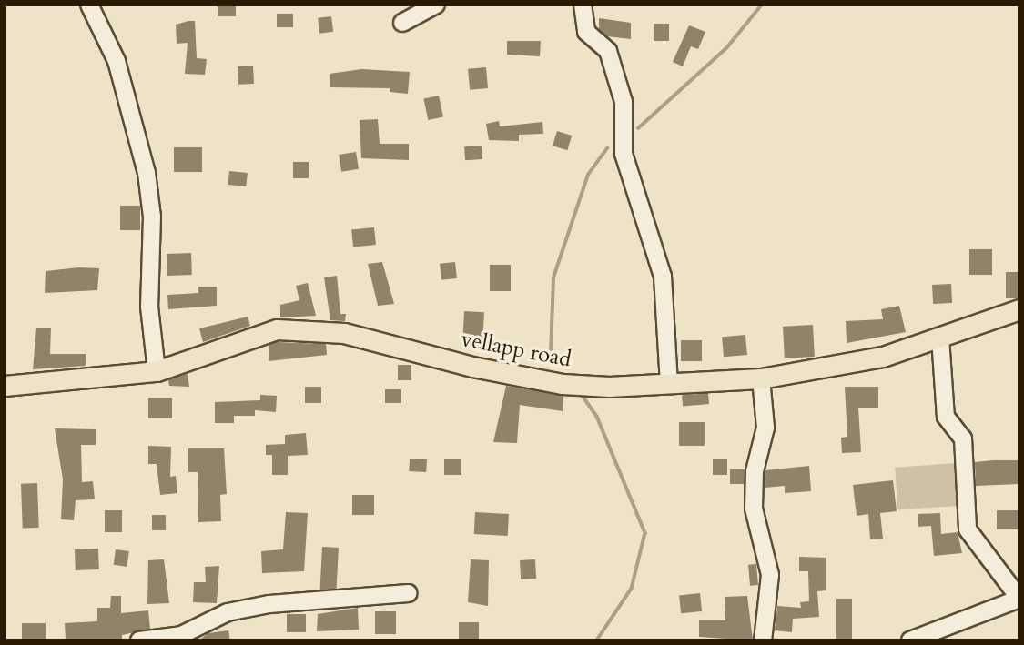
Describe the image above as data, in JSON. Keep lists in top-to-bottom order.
{
  "streets": {
    "main road": ["vellapp road"]
  }
}
